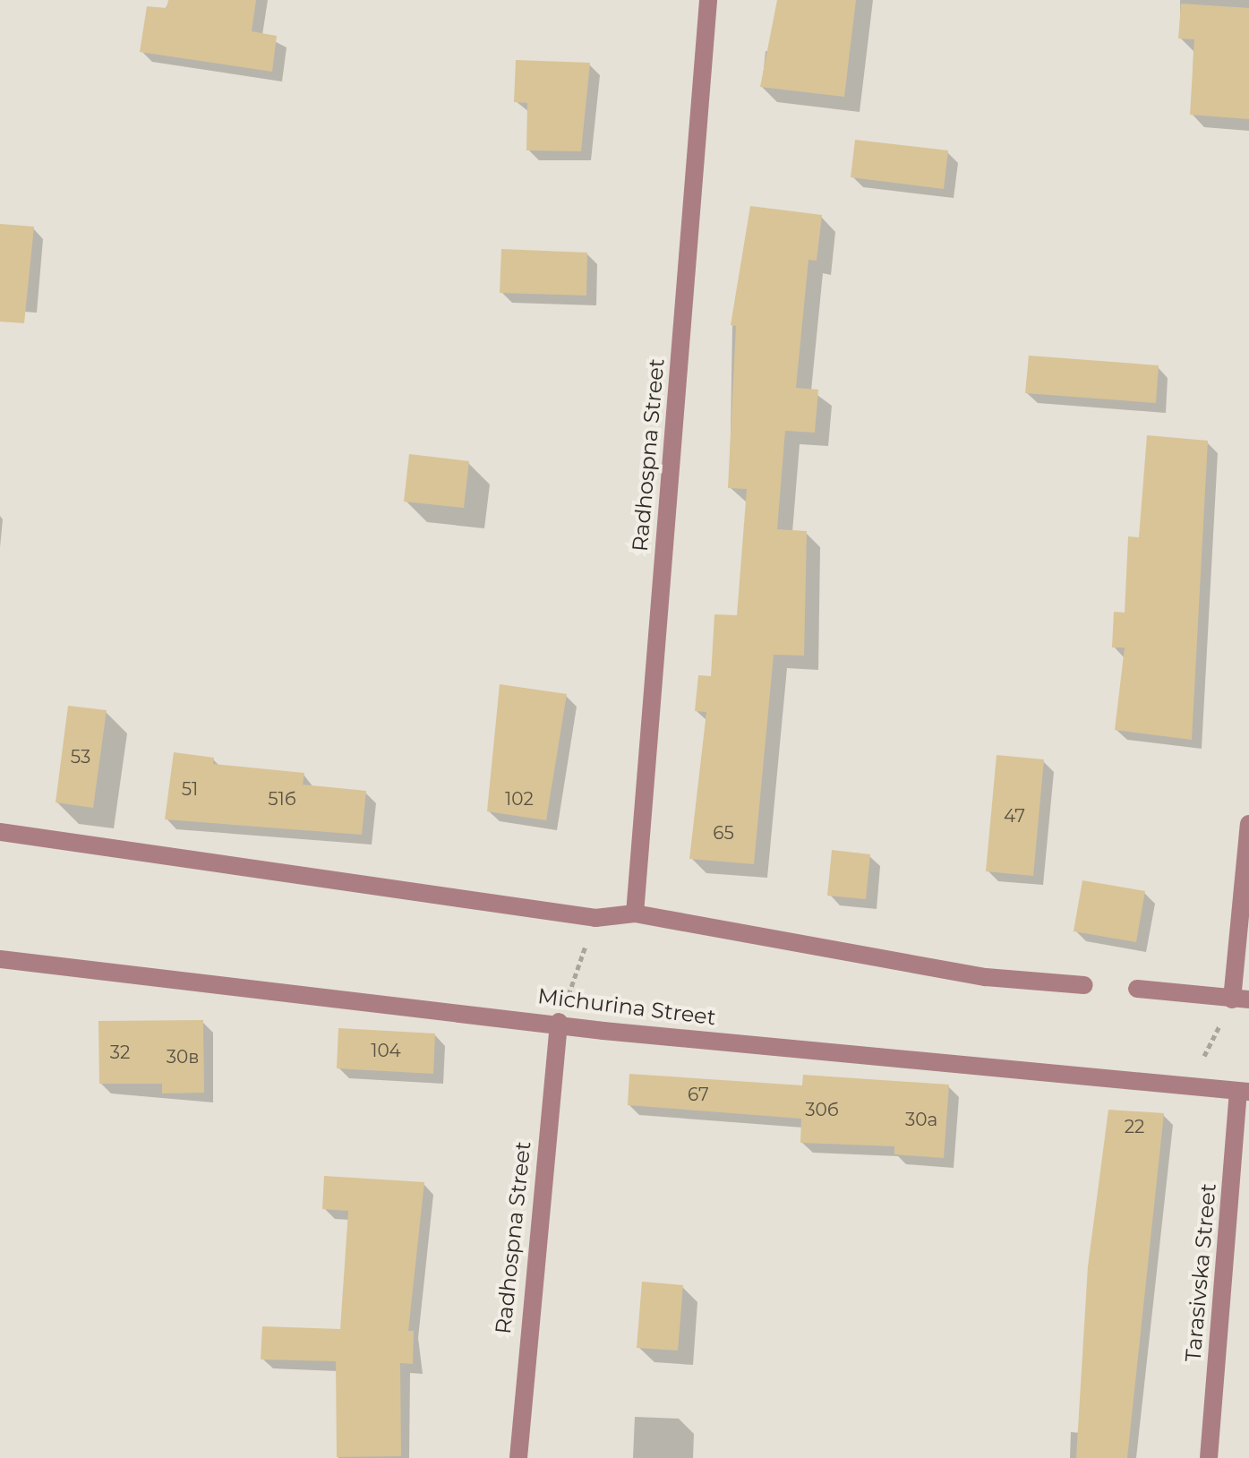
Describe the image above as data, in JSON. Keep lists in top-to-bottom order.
{
  "streets": {
    "street": ["Radhospna Street", "Michurina Street", "Tarasivska Street"]
  },
  "crossings": [
    ["Radhospna Street", "Michurina Street"],
    ["Michurina Street", "Tarasivska Street"]
  ],
  "house_numbers": [
    "53",
    "51",
    "51б",
    "102",
    "47",
    "65",
    "104",
    "32",
    "30в",
    "67",
    "30б",
    "30а",
    "22"
  ]
}
